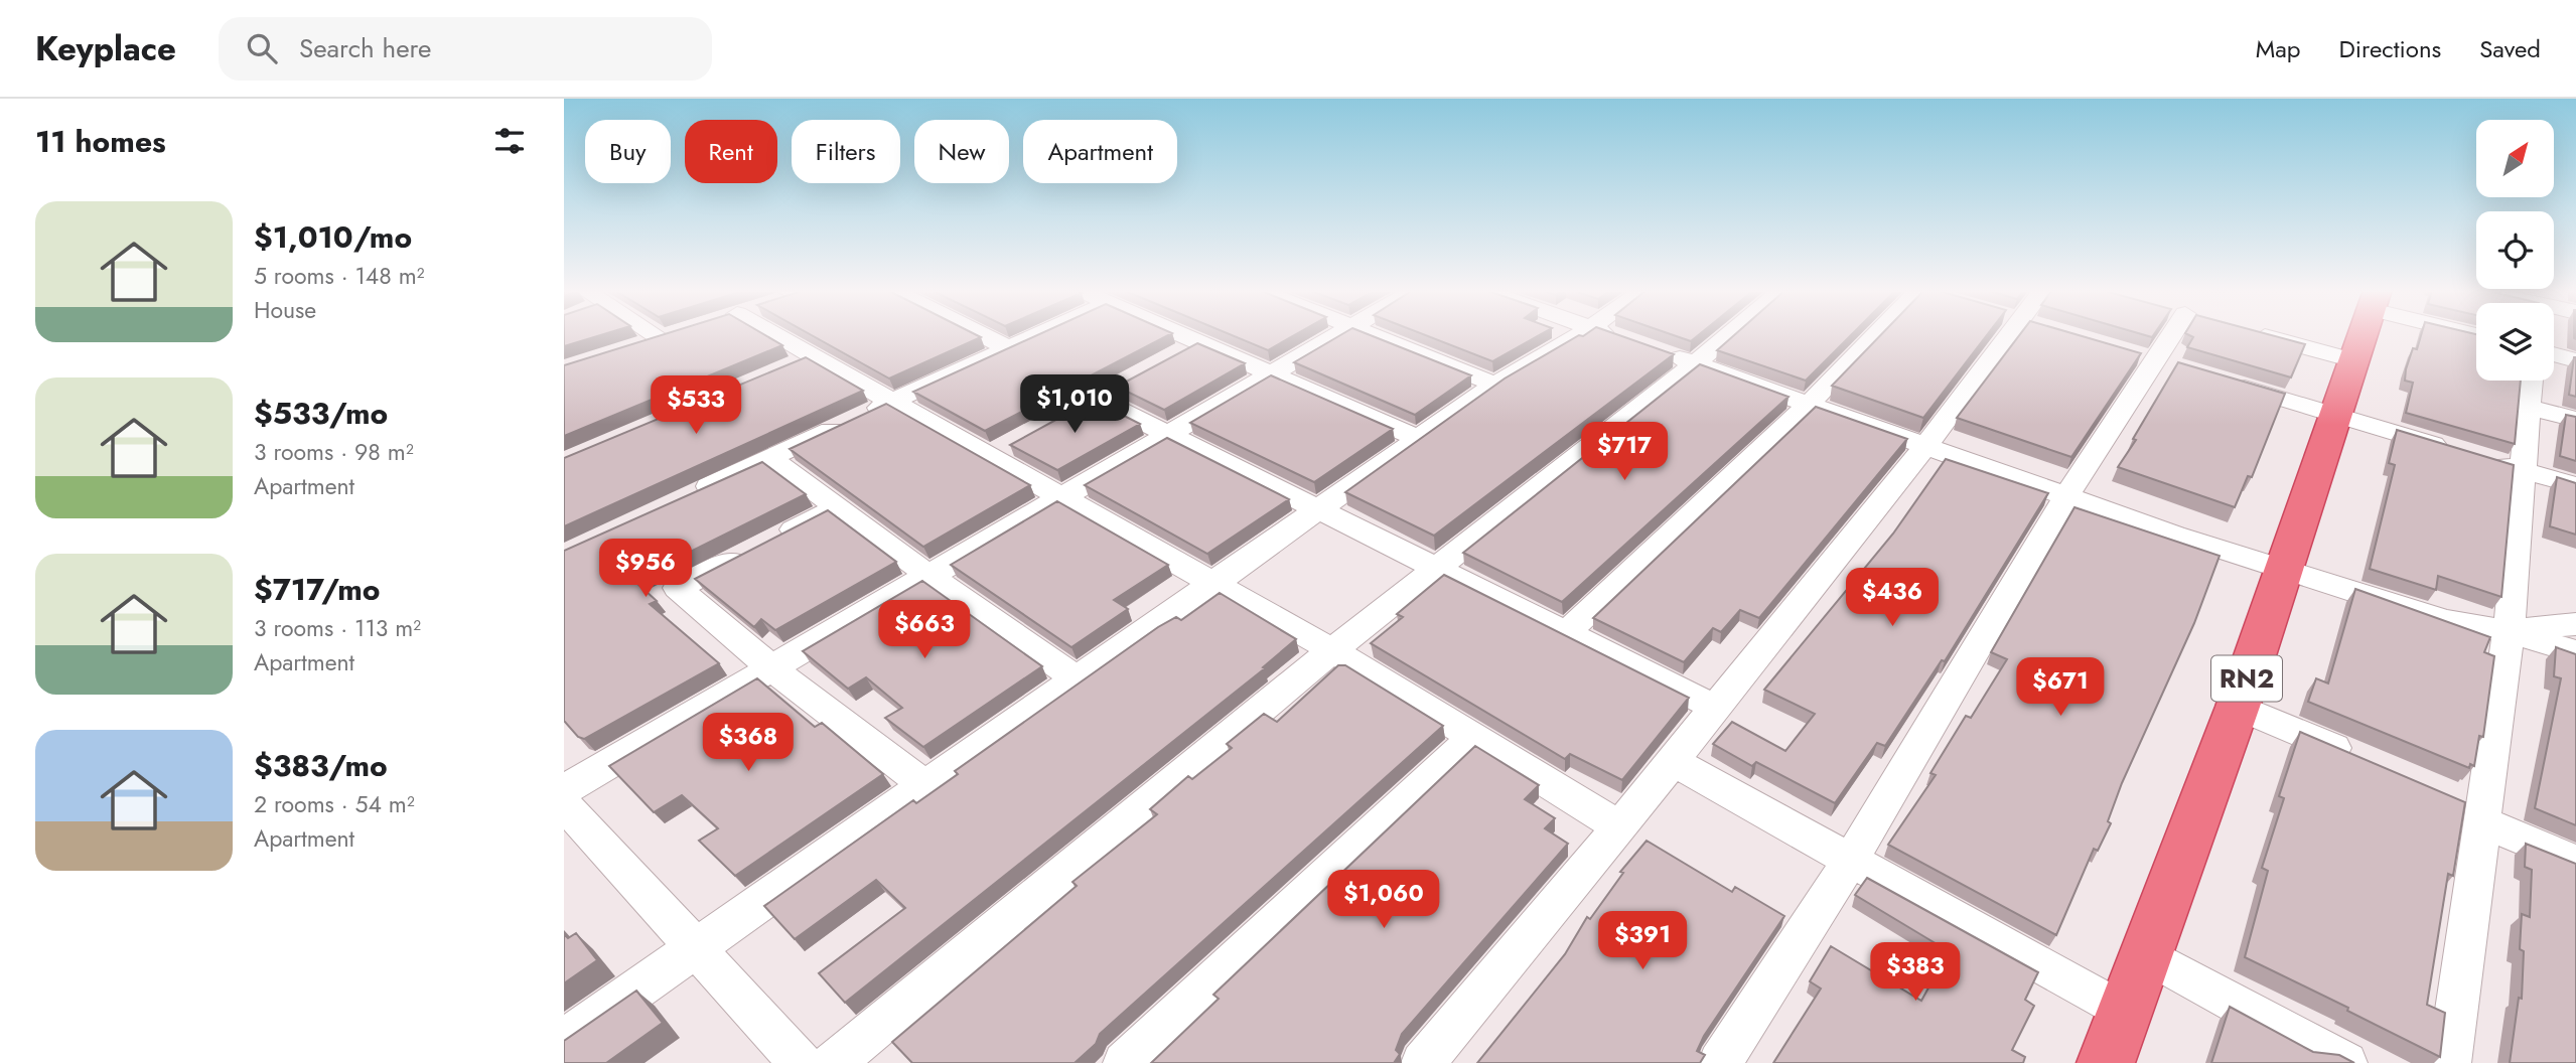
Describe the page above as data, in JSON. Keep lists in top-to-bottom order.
{
  "streets": {
    "highway": ["RN2"]
  },
  "north": "top right",
  "page": {
    "header": "Keyplace",
    "search": "Search here",
    "nav": ["Map", "Directions", "Saved"],
    "heading": "11 homes",
    "chip": [
      "Buy",
      "Rent",
      "Filters",
      "New",
      "Apartment"
    ],
    "list": [
      {
        "name": "$1,010/mo",
        "note": "5 rooms · 148 m² · House"
      },
      {
        "name": "$533/mo",
        "note": "3 rooms · 98 m² · Apartment"
      },
      {
        "name": "$717/mo",
        "note": "3 rooms · 113 m² · Apartment"
      },
      {
        "name": "$383/mo",
        "note": "2 rooms · 54 m² · Apartment"
      }
    ],
    "price": [
      "$1,010",
      "$533",
      "$717",
      "$956",
      "$436",
      "$663",
      "$671",
      "$368",
      "$1,060",
      "$391",
      "$383"
    ]
  }
}
